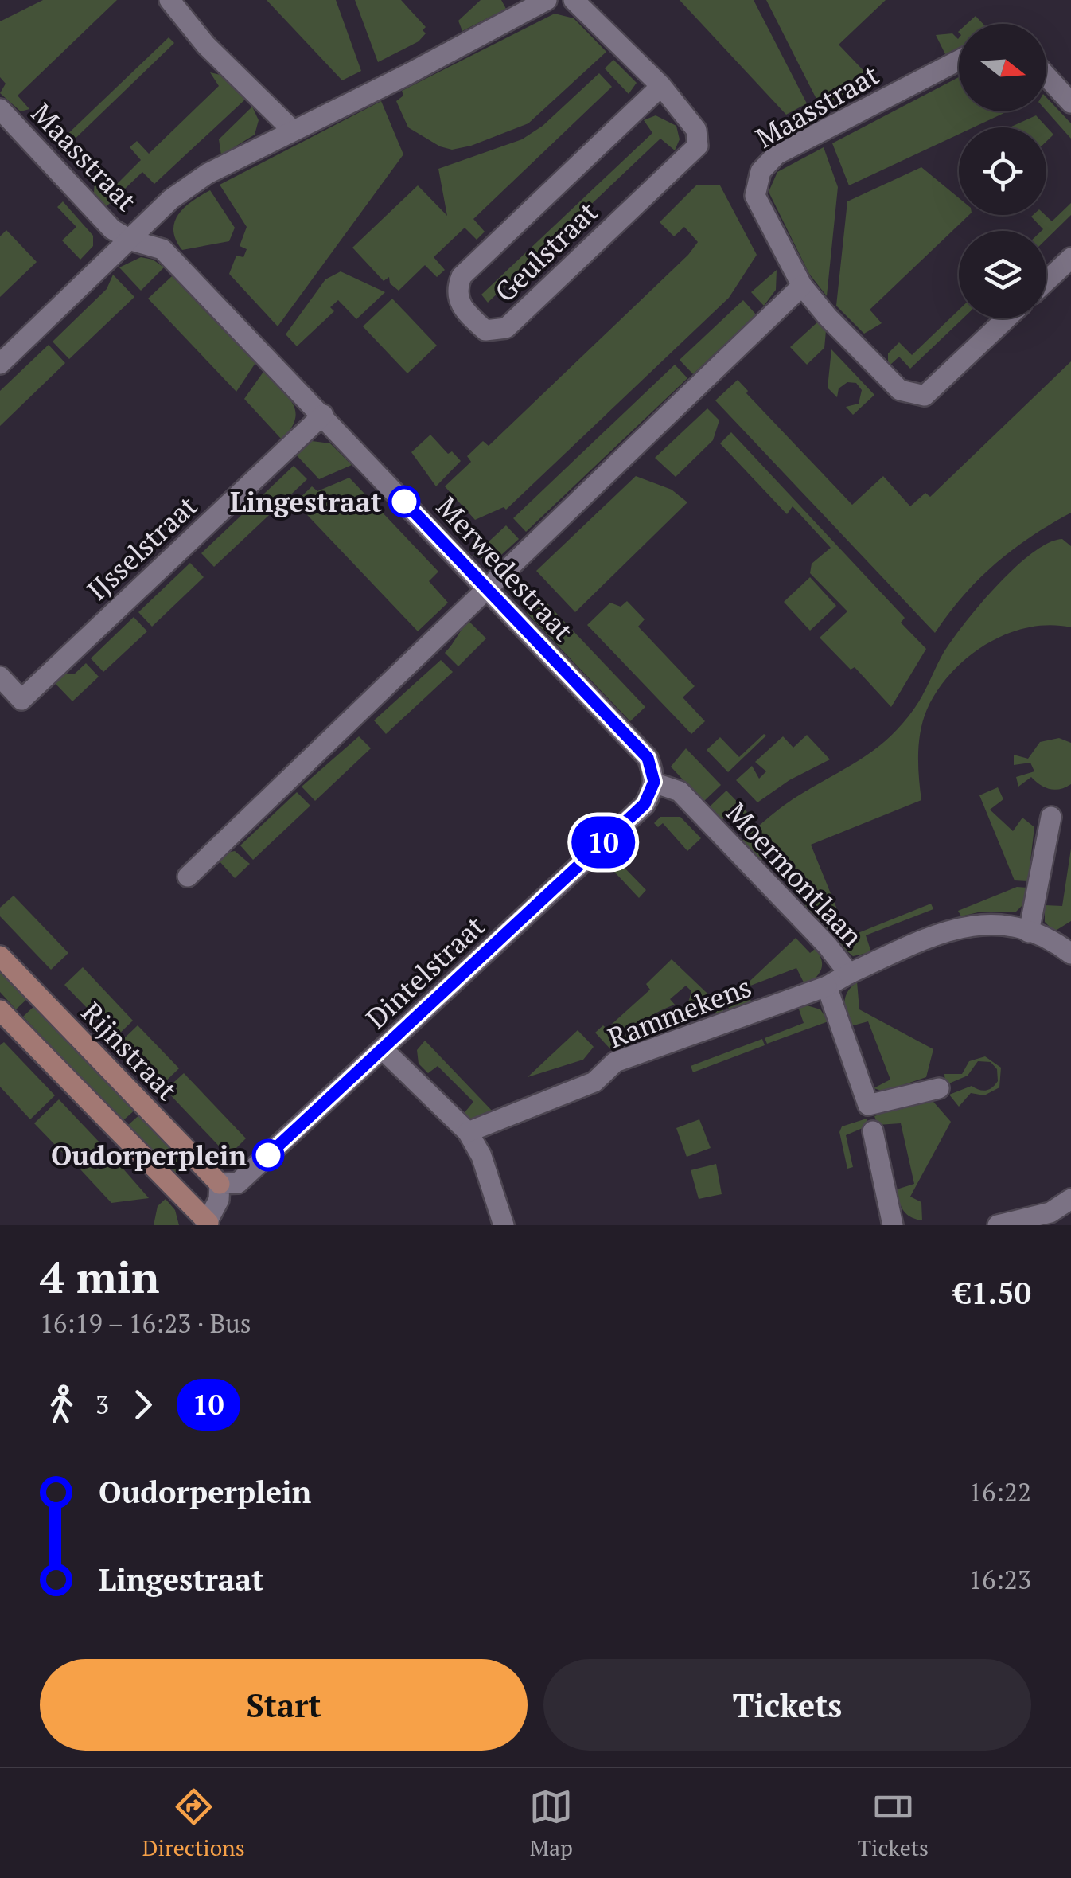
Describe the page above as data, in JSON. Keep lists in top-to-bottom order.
{
  "streets": {
    "street": [
      "Maasstraat",
      "Geulstraat",
      "IJsselstraat",
      "Merwedestraat",
      "Moermontlaan",
      "Dintelstraat",
      "Rammekens",
      "Rijnstraat"
    ]
  },
  "crossings": [
    ["Maasstraat", "Merwedestraat"],
    ["IJsselstraat", "Merwedestraat"],
    ["Merwedestraat", "Moermontlaan"],
    ["Merwedestraat", "Dintelstraat"],
    ["Moermontlaan", "Dintelstraat"],
    ["Moermontlaan", "Rammekens"],
    ["Dintelstraat", "Rijnstraat"]
  ],
  "places": ["Lingestraat", "Oudorperplein"],
  "lines": ["bus line 10"],
  "north": "right",
  "page": {
    "on_map": "10",
    "heading": ["4 min", "16:19 – 16:23 · Bus", "€1.50"],
    "legs": ["3", "10"],
    "list": [
      {
        "name": "Oudorperplein",
        "value": "16:22"
      },
      {
        "name": "Lingestraat",
        "value": "16:23"
      }
    ],
    "buttons": ["Start", "Tickets"],
    "tabs": ["Directions", "Map", "Tickets"]
  }
}
